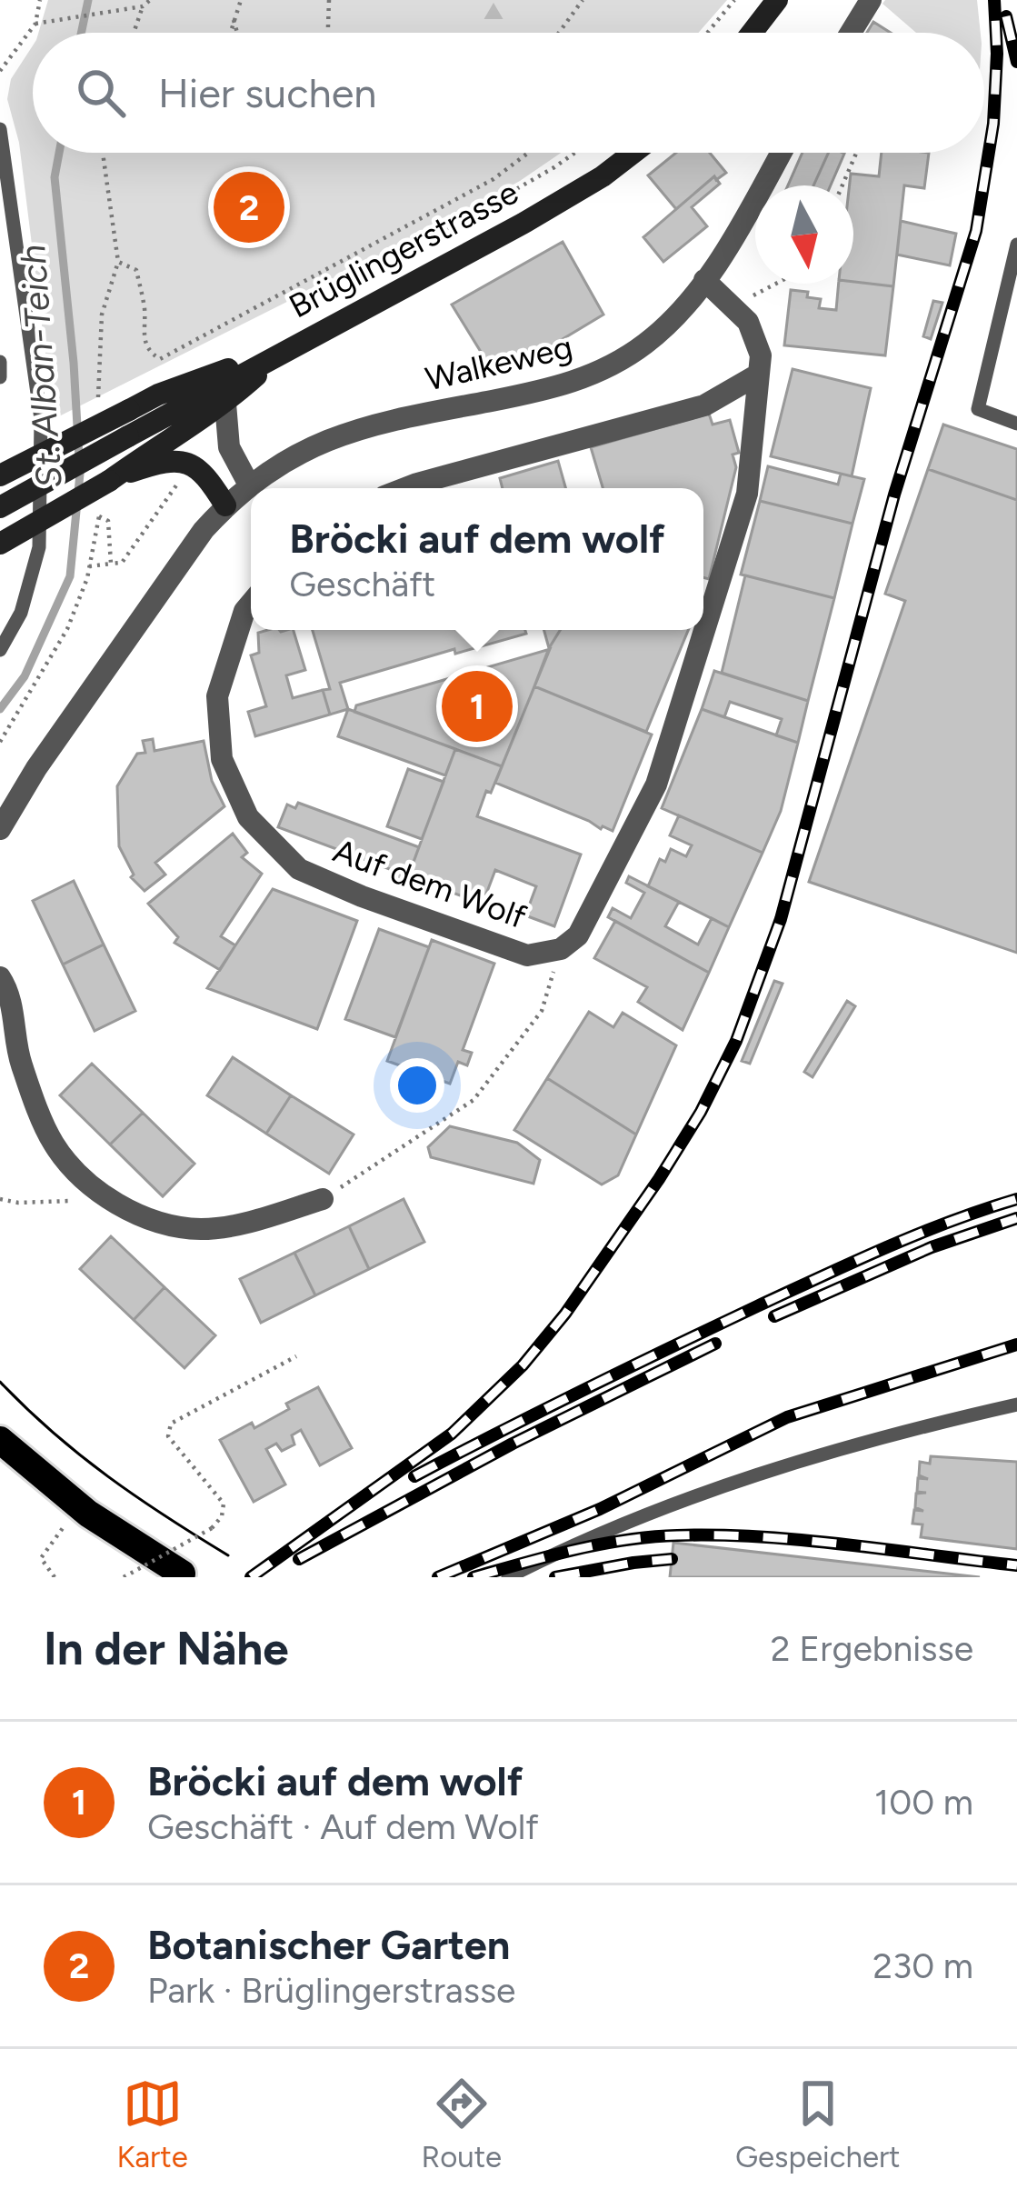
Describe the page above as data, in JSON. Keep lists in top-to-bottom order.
{
  "streets": {
    "main road": ["Brüglingerstrasse"],
    "street": ["Walkeweg", "Auf dem Wolf"]
  },
  "crossings": [
    ["Walkeweg", "Auf dem Wolf"]
  ],
  "water": ["St. Alban-Teich"],
  "north": "bottom",
  "page": {
    "search": "Hier suchen",
    "pins": ["2", "1"],
    "popup": ["Bröcki auf dem wolf", "Geschäft"],
    "heading": ["In der Nähe", "2 Ergebnisse"],
    "list": [
      {
        "mark": "1",
        "name": "Bröcki auf dem wolf",
        "note": "Geschäft · Auf dem Wolf",
        "value": "100 m"
      },
      {
        "mark": "2",
        "name": "Botanischer Garten",
        "note": "Park · Brüglingerstrasse",
        "value": "230 m"
      }
    ],
    "nav": ["Karte", "Route", "Gespeichert"]
  }
}
